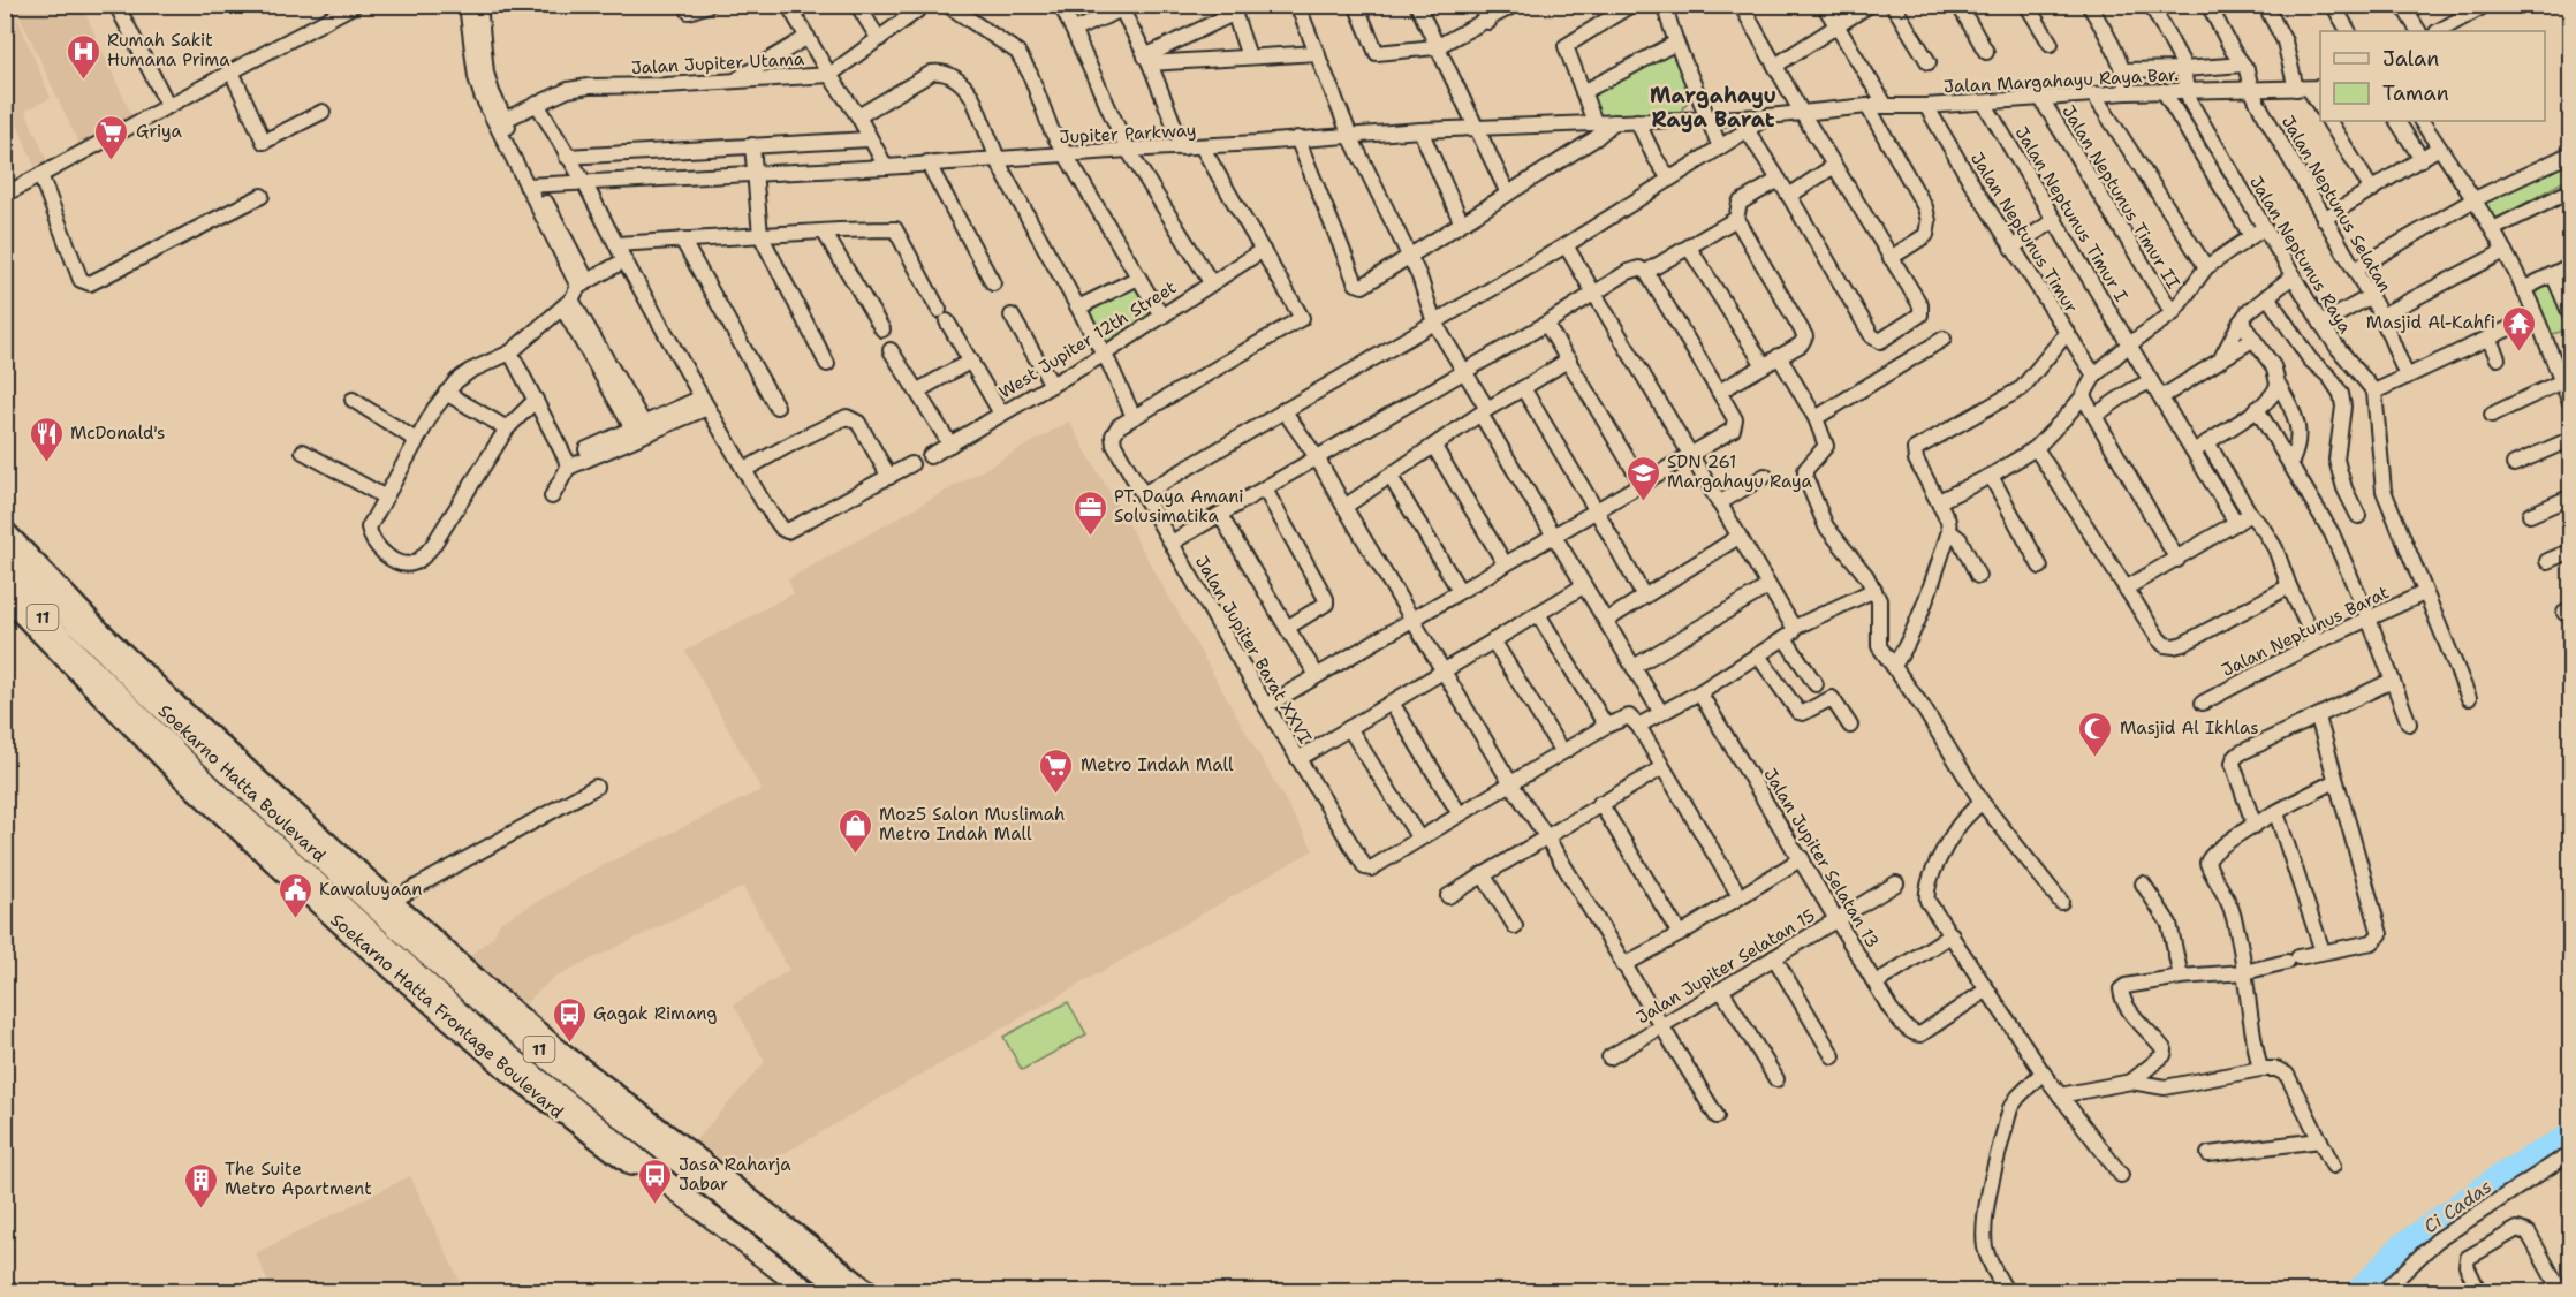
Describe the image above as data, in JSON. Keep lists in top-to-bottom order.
{
  "streets": {
    "highway": ["11", "Soekarno Hatta Boulevard"],
    "main road": ["Soekarno Hatta Frontage Boulevard"],
    "street": [
      "Jalan Jupiter Utama",
      "Jalan Margahayu Raya Bar.",
      "Jupiter Parkway",
      "Jalan Neptunus Timur II",
      "Jalan Neptunus Selatan",
      "Jalan Neptunus Timur I",
      "Jalan Neptunus Timur",
      "Jalan Neptunus Raya",
      "West Jupiter 12th Street",
      "Jalan Neptunus Barat",
      "Jalan Jupiter Barat XXVI",
      "Jalan Jupiter Selatan 13",
      "Jalan Jupiter Selatan 15"
    ]
  },
  "crossings": [
    ["Jalan Margahayu Raya Bar.", "Jupiter Parkway"],
    ["Jalan Margahayu Raya Bar.", "Jalan Neptunus Timur II"],
    ["Jalan Margahayu Raya Bar.", "Jalan Neptunus Selatan"],
    ["Jalan Margahayu Raya Bar.", "Jalan Neptunus Timur I"],
    ["Jalan Margahayu Raya Bar.", "Jalan Neptunus Timur"],
    ["Jalan Margahayu Raya Bar.", "Jalan Neptunus Raya"],
    ["Soekarno Hatta Boulevard", "Soekarno Hatta Frontage Boulevard"],
    ["Jalan Jupiter Selatan 13", "Jalan Jupiter Selatan 15"]
  ],
  "districts": ["Margahayu Raya Barat"],
  "water": ["Ci Cadas"],
  "places": {
    "hospital": ["Rumah Sakit Humana Prima"],
    "supermarket": ["Griya", "Metro Indah Mall"],
    "temple": ["Masjid Al-Kahfi"],
    "restaurant": ["McDonald's"],
    "school or university": ["SDN 261 Margahayu Raya"],
    "office": ["PT. Daya Amani Solusimatika"],
    "mosque": ["Masjid Al Ikhlas"],
    "shop": ["Moz5 Salon Muslimah Metro Indah Mall"],
    "public building": ["Kawaluyaan"],
    "bus stop": ["Gagak Rimang", "Jasa Raharja Jabar"],
    "building": ["The Suite Metro Apartment"]
  },
  "legend": ["Jalan", "Taman"]
}
